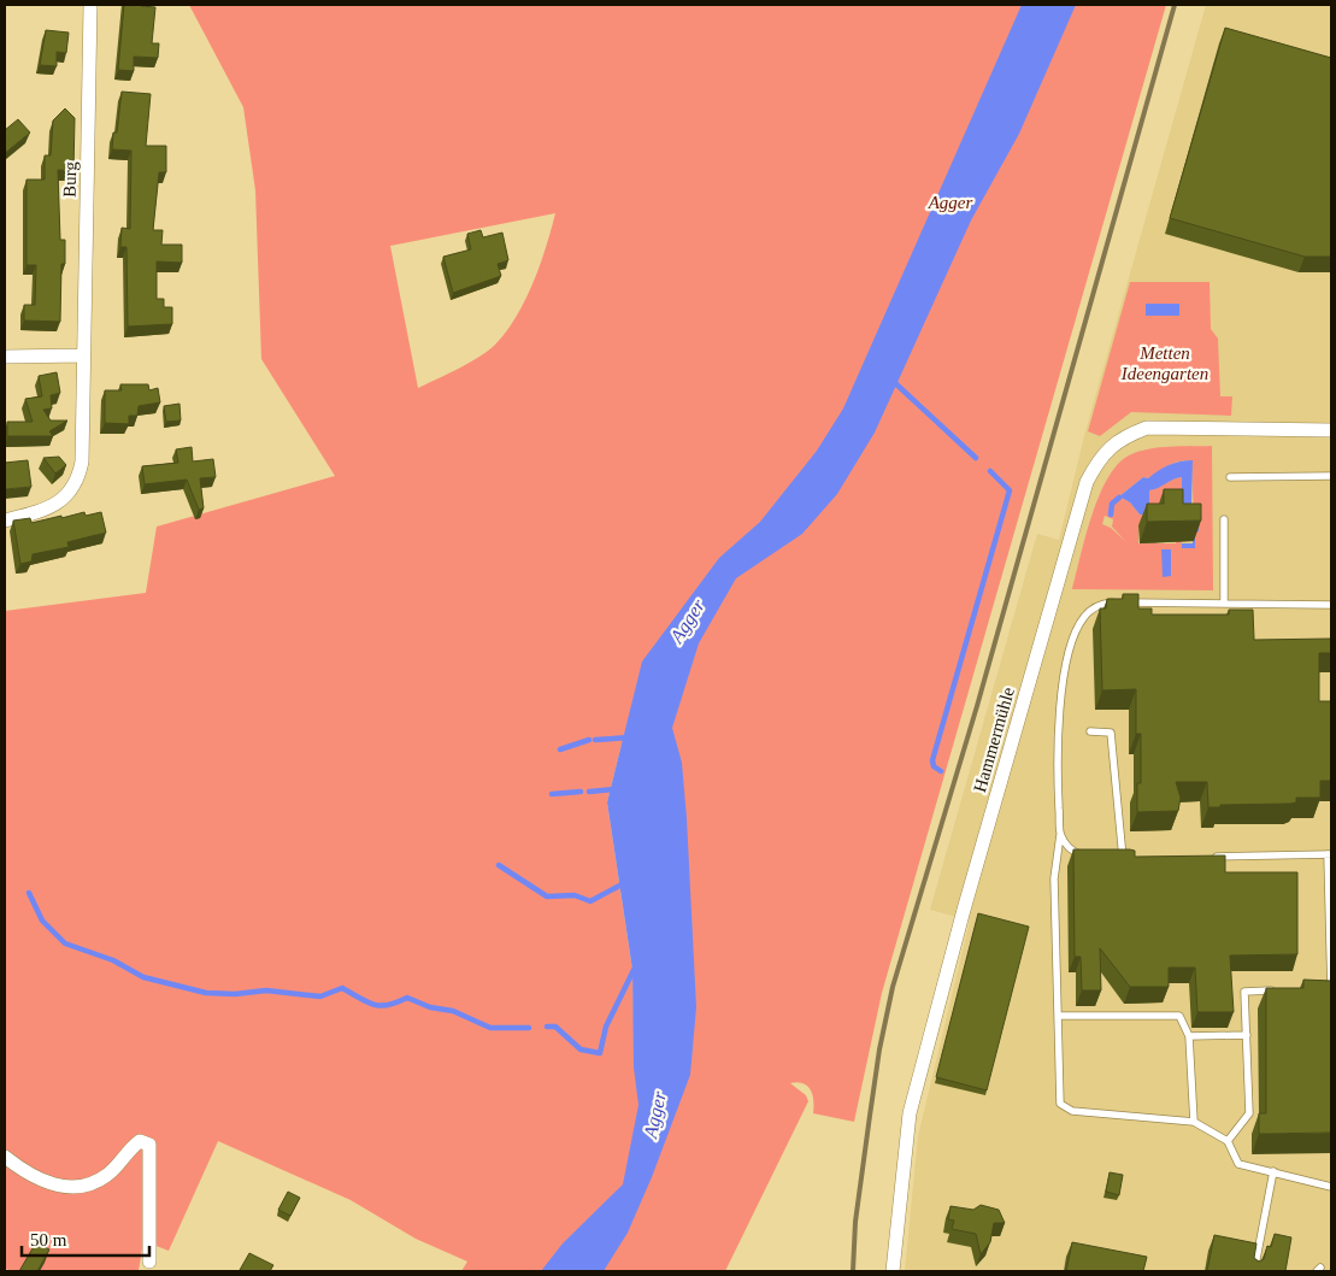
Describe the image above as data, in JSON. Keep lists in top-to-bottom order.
{
  "streets": {
    "street": ["Burg", "Hammermühle"]
  },
  "water": ["Agger"],
  "parks": ["Agger", "Metten Ideengarten"],
  "scale_bar": "50 m"
}
